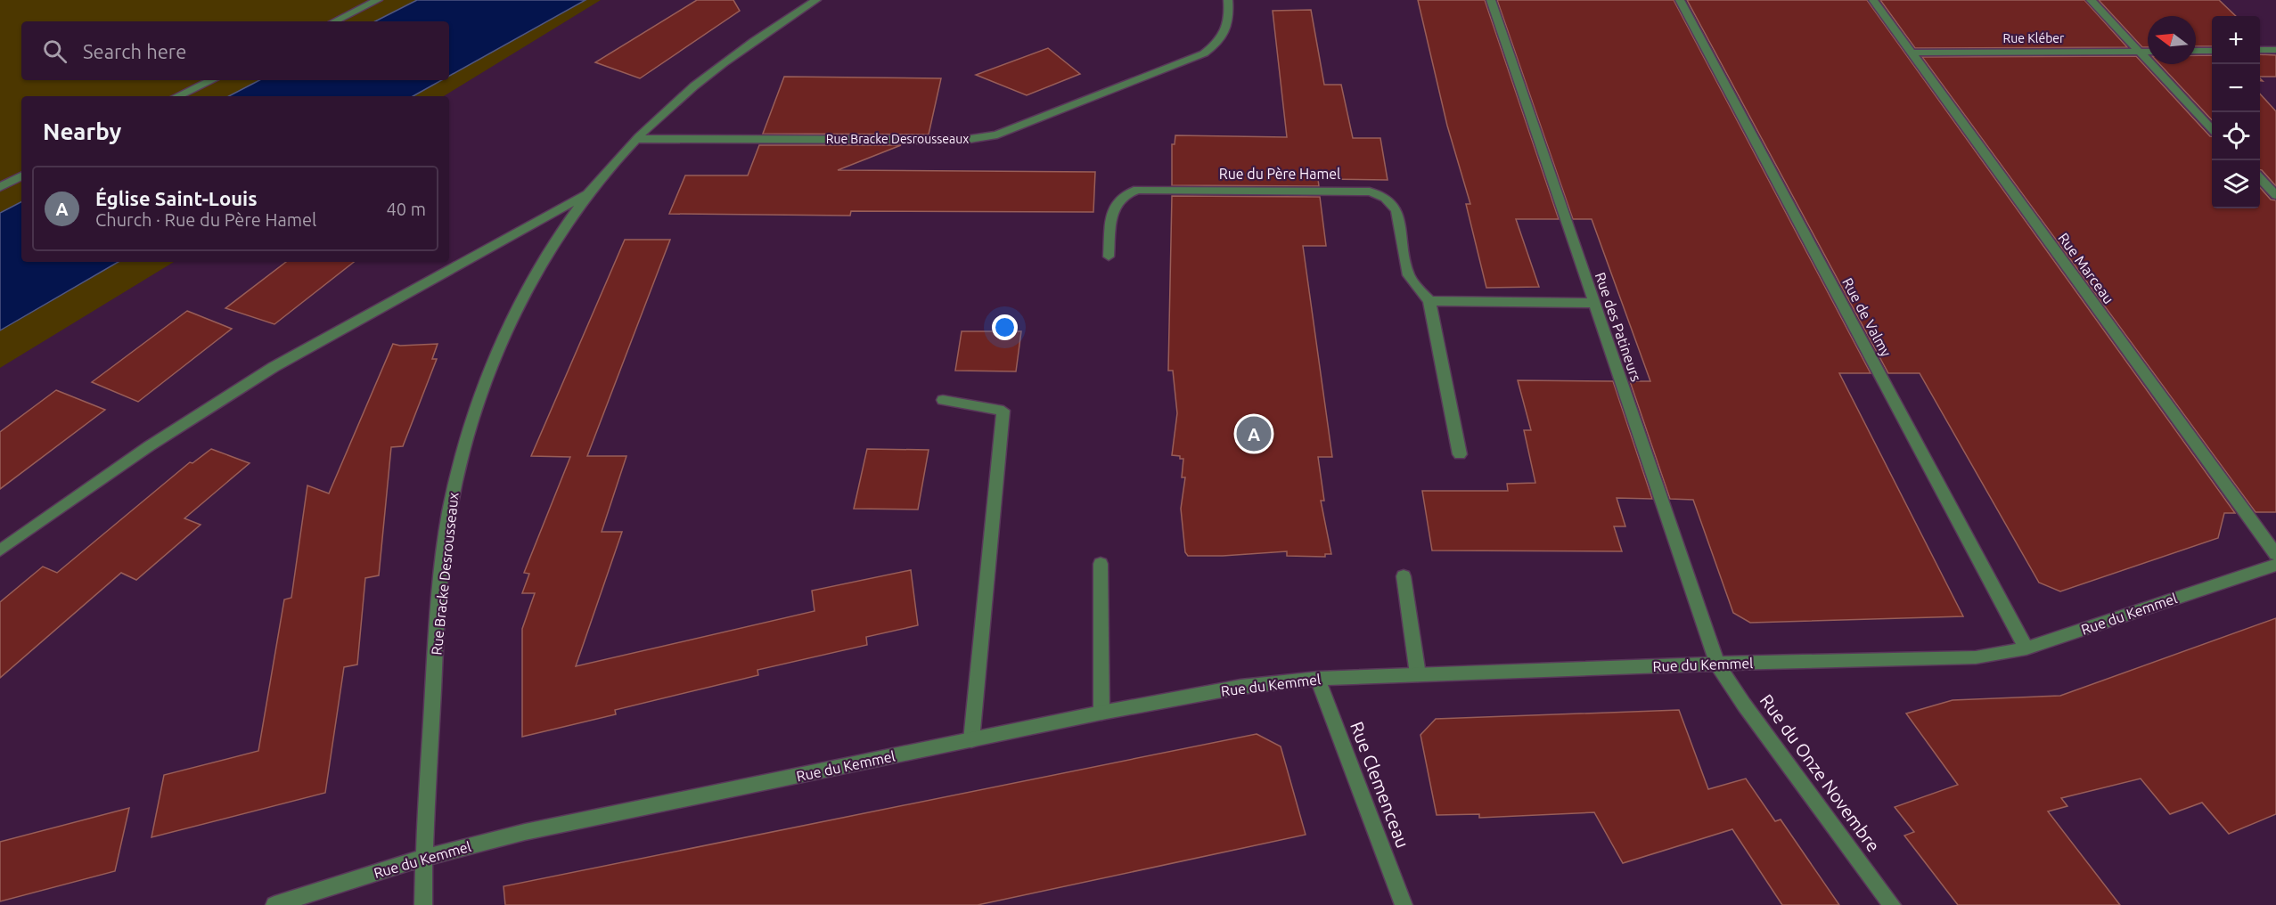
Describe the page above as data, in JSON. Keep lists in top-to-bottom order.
{
  "streets": {
    "street": [
      "Rue Kléber",
      "Rue Bracke Desrousseaux",
      "Rue du Père Hamel",
      "Rue Marceau",
      "Rue de Valmy",
      "Rue des Patineurs",
      "Rue du Kemmel",
      "Rue du Onze Novembre",
      "Rue Clemenceau"
    ]
  },
  "crossings": [
    ["Rue Kléber", "Rue Marceau"],
    ["Rue Bracke Desrousseaux", "Rue du Kemmel"],
    ["Rue de Valmy", "Rue du Kemmel"],
    ["Rue des Patineurs", "Rue du Kemmel"],
    ["Rue des Patineurs", "Rue du Onze Novembre"],
    ["Rue du Kemmel", "Rue du Onze Novembre"],
    ["Rue du Kemmel", "Rue Clemenceau"]
  ],
  "north": "left",
  "page": {
    "map_buttons": ["+", "−"],
    "search": "Search here",
    "heading": "Nearby",
    "list": [
      {
        "mark": "A",
        "name": "Église Saint-Louis",
        "note": "Church · Rue du Père Hamel",
        "value": "40 m"
      }
    ],
    "pins": "A"
  }
}
